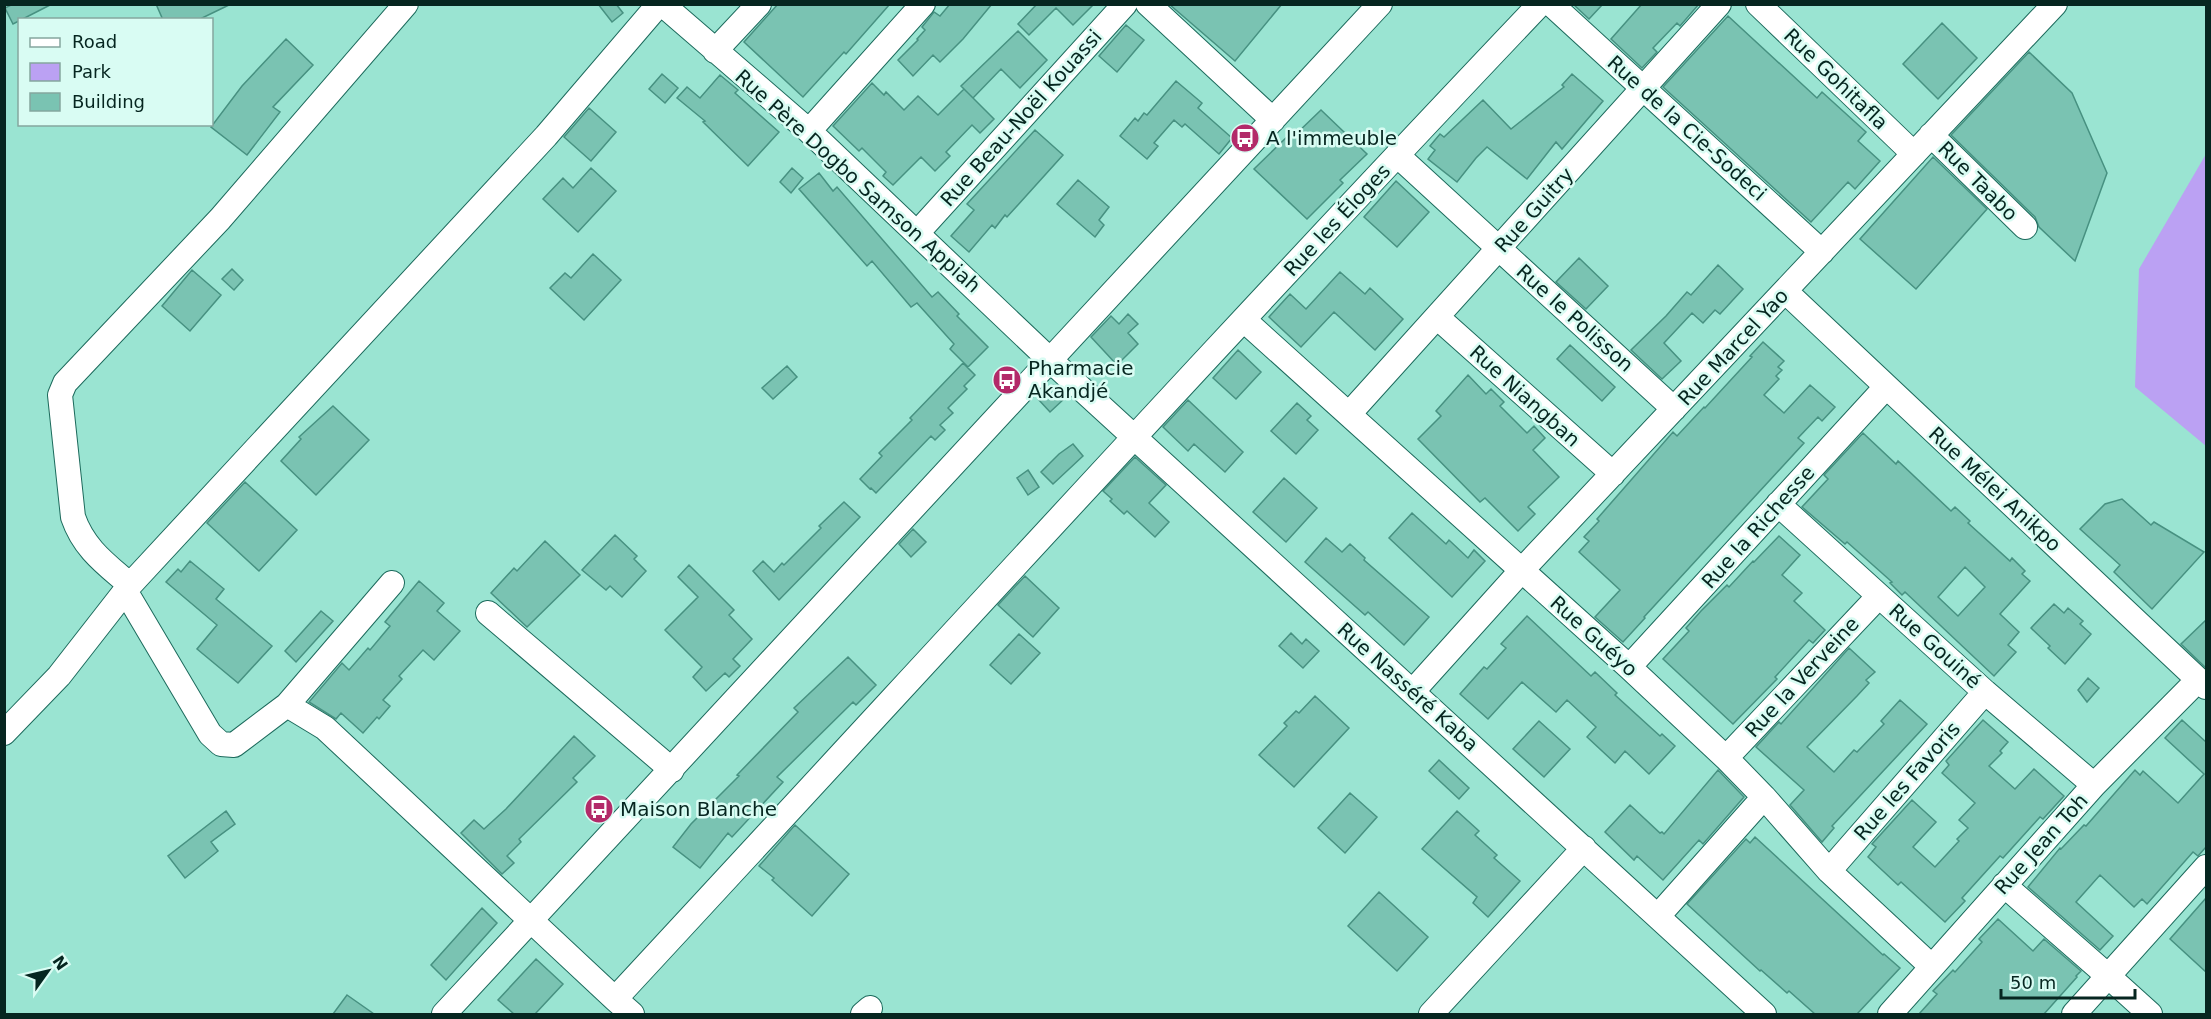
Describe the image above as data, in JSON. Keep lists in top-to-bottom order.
{
  "streets": {
    "street": [
      "Rue Gohitafla",
      "Rue Beau-Noël Kouassi",
      "Rue de la Cie-Sodeci",
      "Rue Père Dogbo Samson Appiah",
      "Rue Taabo",
      "Rue Guitry",
      "Rue les Éloges",
      "Rue le Polisson",
      "Rue Marcel Yao",
      "Rue Niangban",
      "Rue Mélei Anikpo",
      "Rue la Richesse",
      "Rue Guéyo",
      "Rue Gouiné",
      "Rue la Verveine",
      "Rue Nasséré Kaba",
      "Rue les Favoris",
      "Rue Jean Toh"
    ]
  },
  "crossings": [
    ["Rue Gohitafla", "Rue Marcel Yao"],
    ["Rue Beau-Noël Kouassi", "Rue Père Dogbo Samson Appiah"],
    ["Rue de la Cie-Sodeci", "Rue Guitry"],
    ["Rue de la Cie-Sodeci", "Rue Marcel Yao"],
    ["Rue Père Dogbo Samson Appiah", "Rue Nasséré Kaba"],
    ["Rue Taabo", "Rue Marcel Yao"],
    ["Rue Guitry", "Rue le Polisson"],
    ["Rue Guitry", "Rue Niangban"],
    ["Rue Guitry", "Rue Guéyo"],
    ["Rue les Éloges", "Rue le Polisson"],
    ["Rue les Éloges", "Rue Guéyo"],
    ["Rue les Éloges", "Rue Nasséré Kaba"],
    ["Rue le Polisson", "Rue Marcel Yao"],
    ["Rue Marcel Yao", "Rue Niangban"],
    ["Rue Marcel Yao", "Rue Mélei Anikpo"],
    ["Rue Marcel Yao", "Rue Guéyo"],
    ["Rue Marcel Yao", "Rue Nasséré Kaba"],
    ["Rue Mélei Anikpo", "Rue la Richesse"],
    ["Rue Mélei Anikpo", "Rue Jean Toh"],
    ["Rue la Richesse", "Rue Guéyo"],
    ["Rue la Richesse", "Rue Gouiné"],
    ["Rue Guéyo", "Rue la Verveine"],
    ["Rue Guéyo", "Rue les Favoris"],
    ["Rue Guéyo", "Rue Jean Toh"],
    ["Rue Gouiné", "Rue la Verveine"],
    ["Rue Gouiné", "Rue les Favoris"],
    ["Rue Gouiné", "Rue Jean Toh"]
  ],
  "places": {
    "bus stop": ["A l'immeuble", "Pharmacie Akandjé", "Maison Blanche"]
  },
  "legend": ["Road", "Park", "Building"],
  "scale_bar": "50 m",
  "north": "top right"
}
